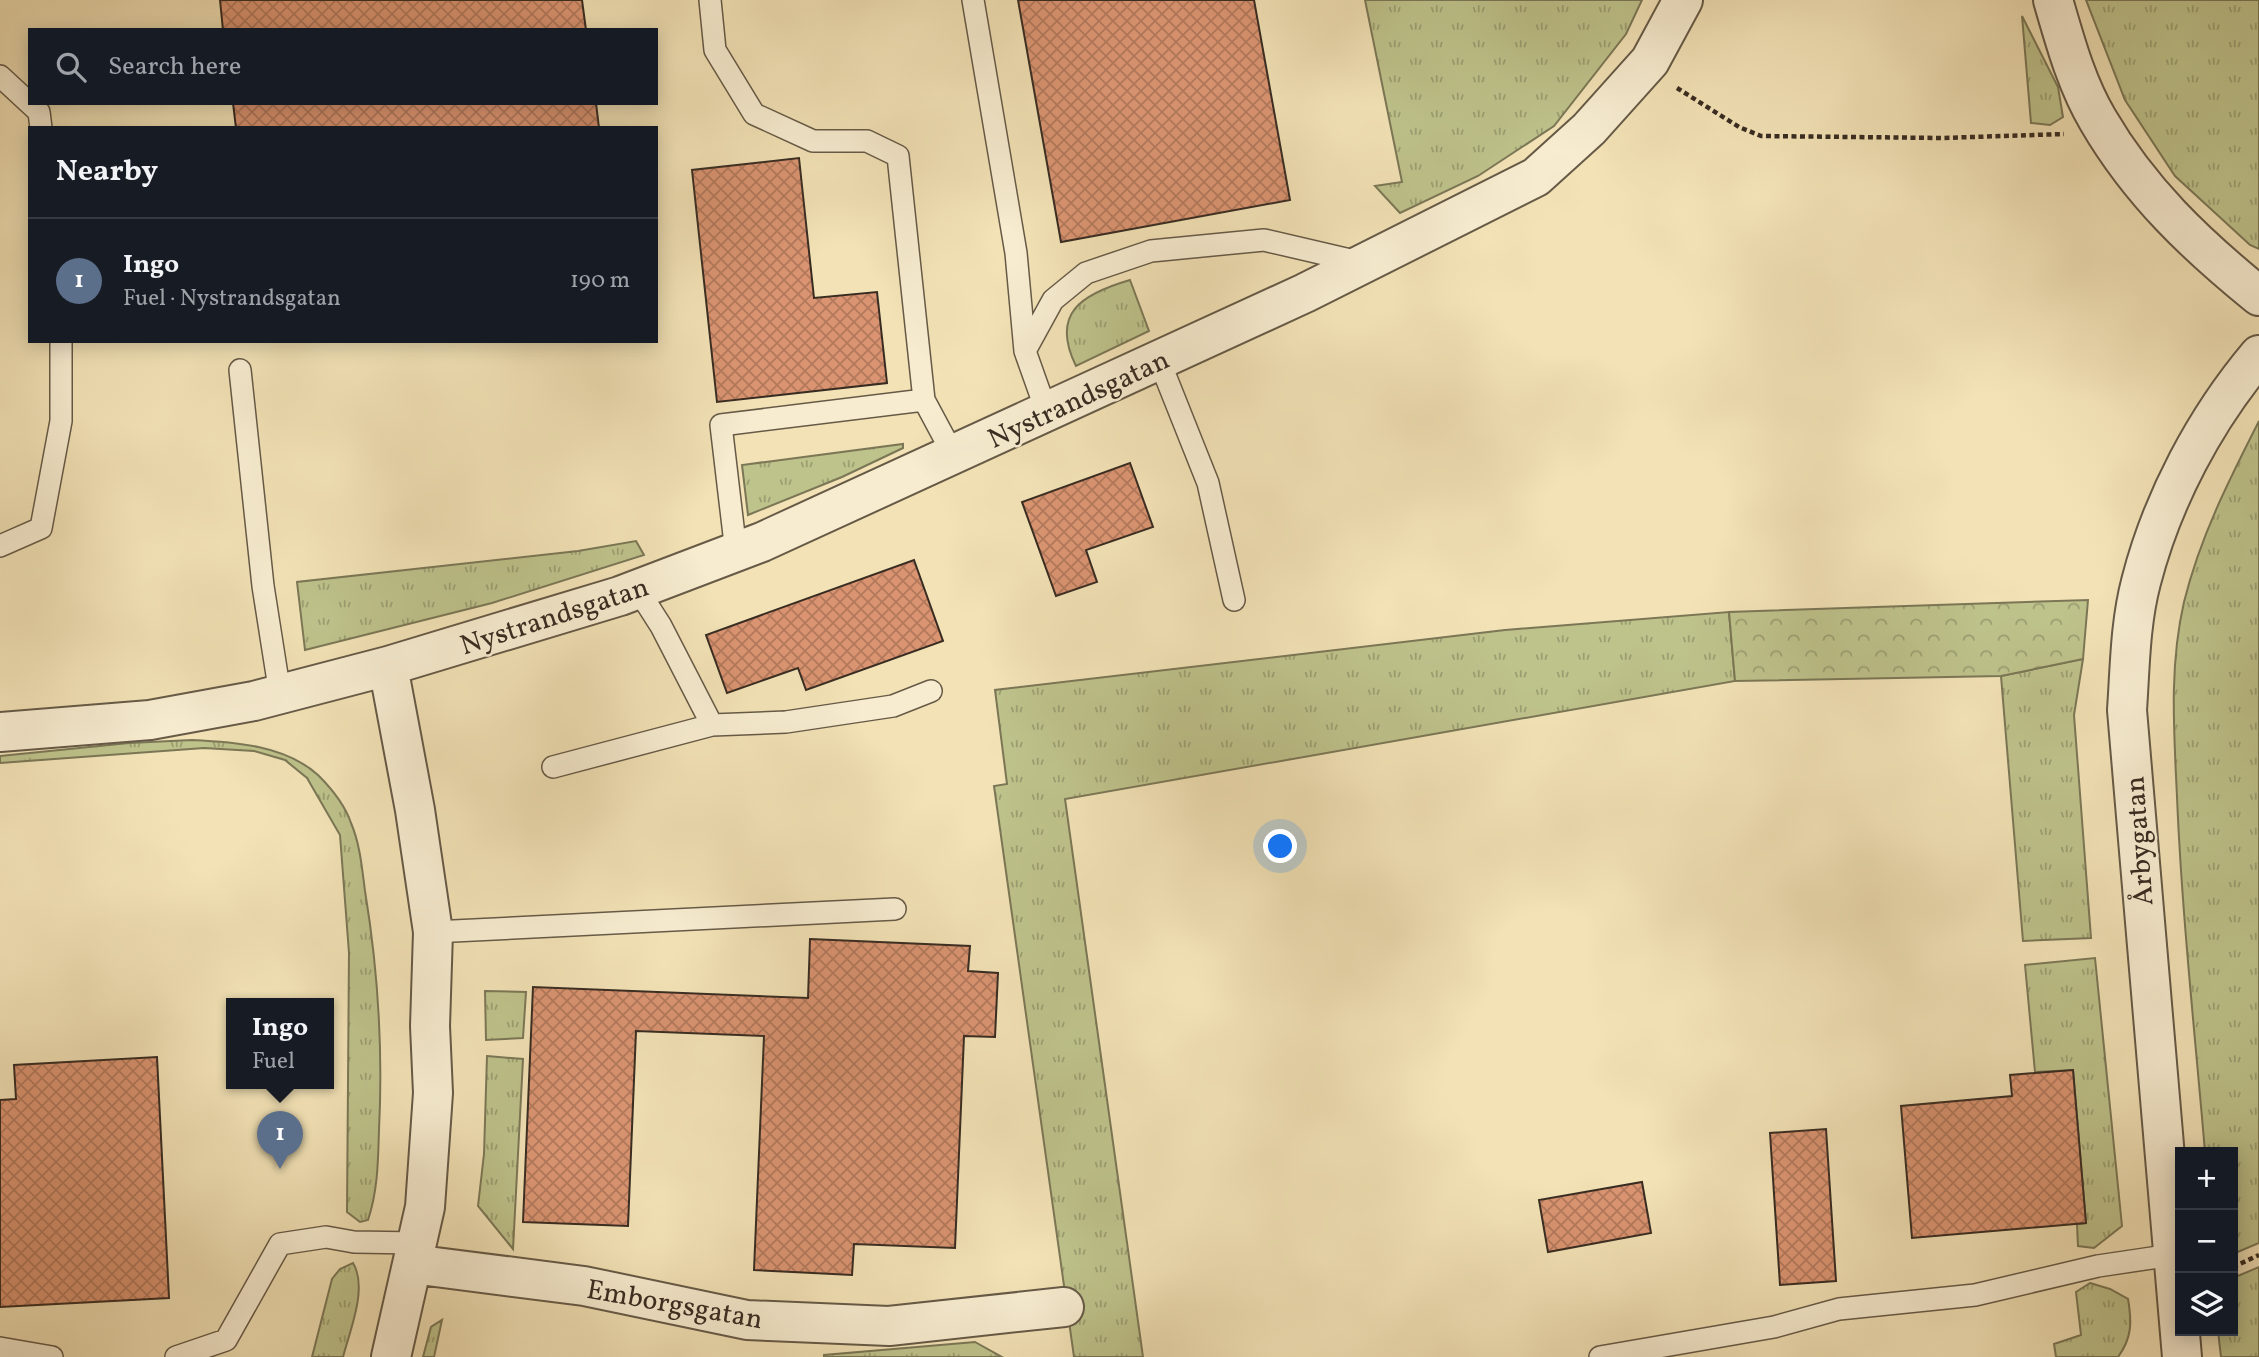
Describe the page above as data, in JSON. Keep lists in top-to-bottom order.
{
  "streets": {
    "street": ["Nystrandsgatan", "Årbygatan", "Emborgsgatan"]
  },
  "page": {
    "search": "Search here",
    "heading": "Nearby",
    "list": [
      {
        "mark": "1",
        "name": "Ingo",
        "note": "Fuel · Nystrandsgatan",
        "value": "190 m"
      }
    ],
    "popup": ["Ingo", "Fuel"],
    "pins": "1",
    "map_buttons": ["+", "−"]
  }
}
